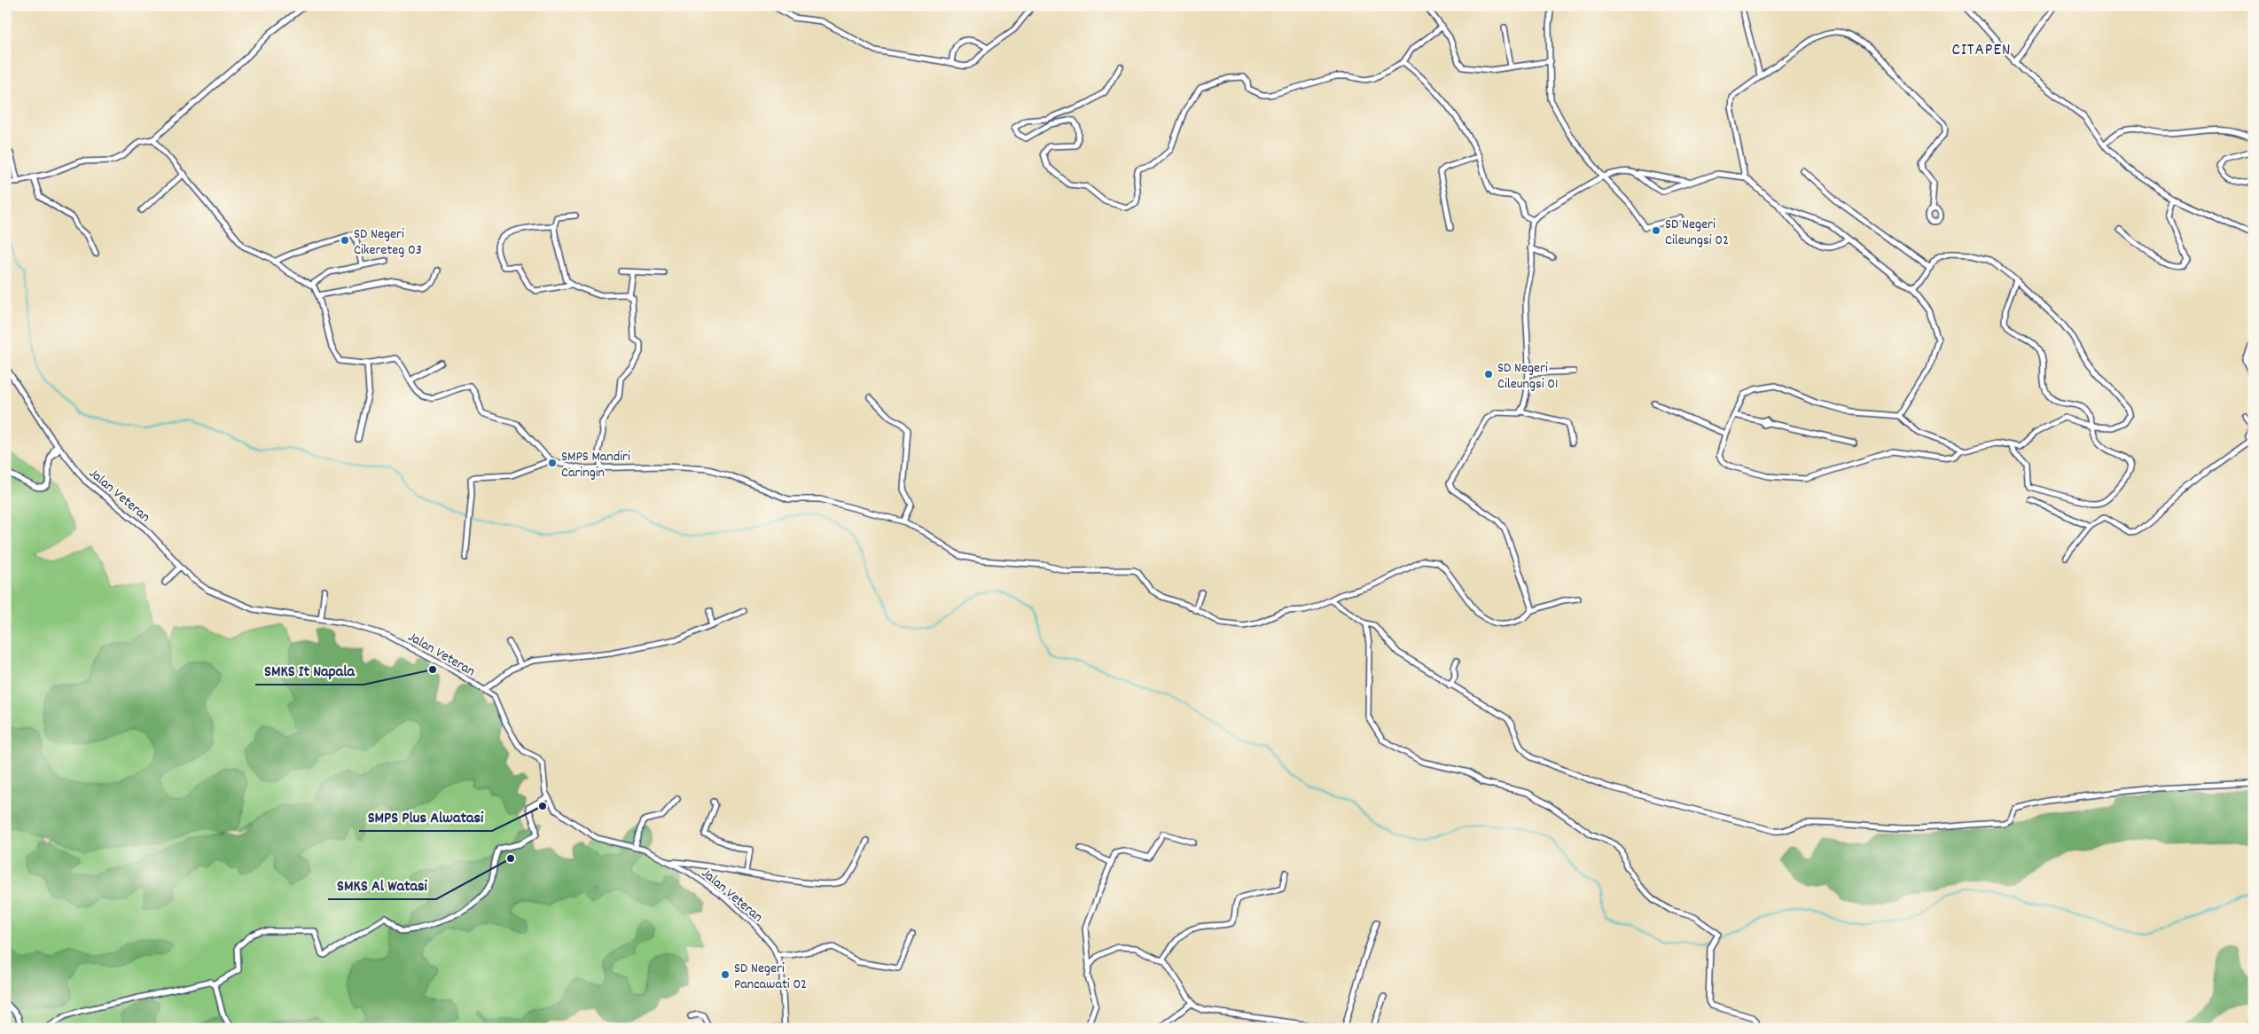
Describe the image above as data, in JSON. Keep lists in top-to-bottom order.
{
  "streets": {
    "street": ["Jalan Veteran"]
  },
  "districts": ["CITAPEN"],
  "places": [
    "SD Negeri Cileungsi 02",
    "SD Negeri Cikereteg 03",
    "SD Negeri Cileungsi 01",
    "SMPS Mandiri Caringin",
    "SMKS It Napala",
    "SMPS Plus Alwatasi",
    "SMKS Al Watasi",
    "SD Negeri Pancawati 02"
  ]
}
